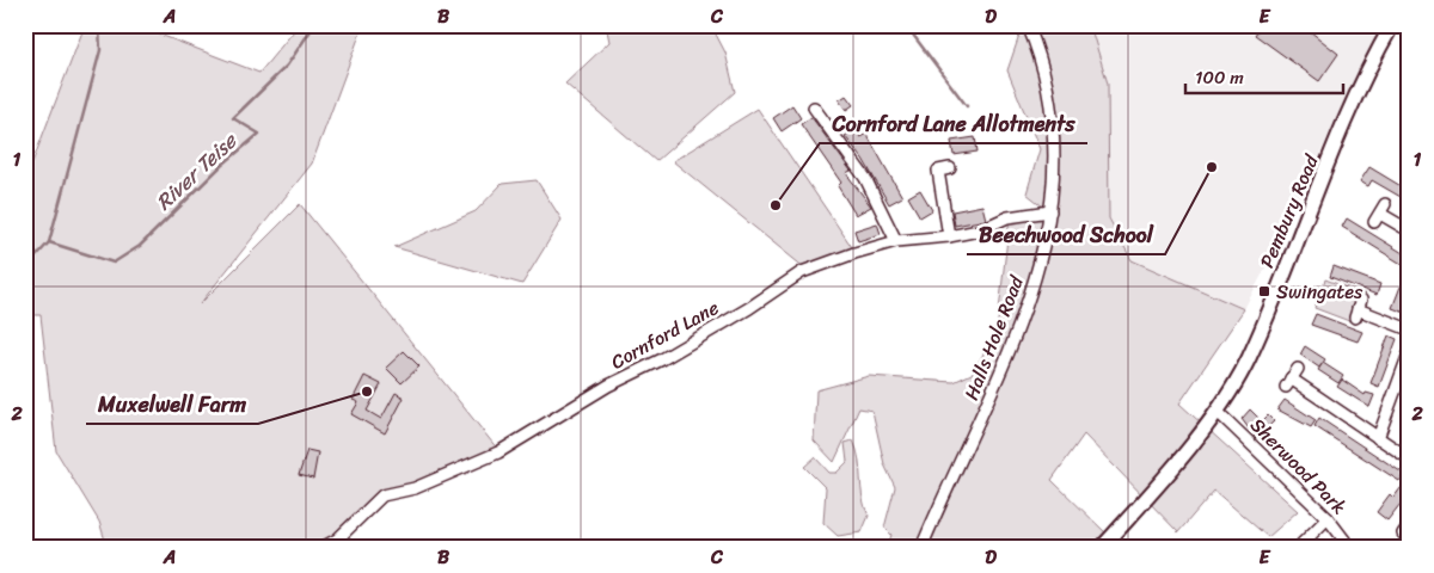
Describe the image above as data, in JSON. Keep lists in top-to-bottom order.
{
  "streets": {
    "main road": ["Pembury Road"],
    "street": ["Cornford Lane", "Halls Hole Road", "Sherwood Park"]
  },
  "crossings": [
    ["Pembury Road", "Sherwood Park"],
    ["Cornford Lane", "Halls Hole Road"]
  ],
  "water": ["River Teise"],
  "places": {
    "other": ["Beechwood School", "Cornford Lane Allotments", "Muxelwell Farm"],
    "transit": ["Swingates"]
  },
  "scale_bar": "100 m",
  "grid": {
    "columns": [
      "A",
      "B",
      "C",
      "D",
      "E"
    ],
    "rows": ["1", "2"]
  }
}
